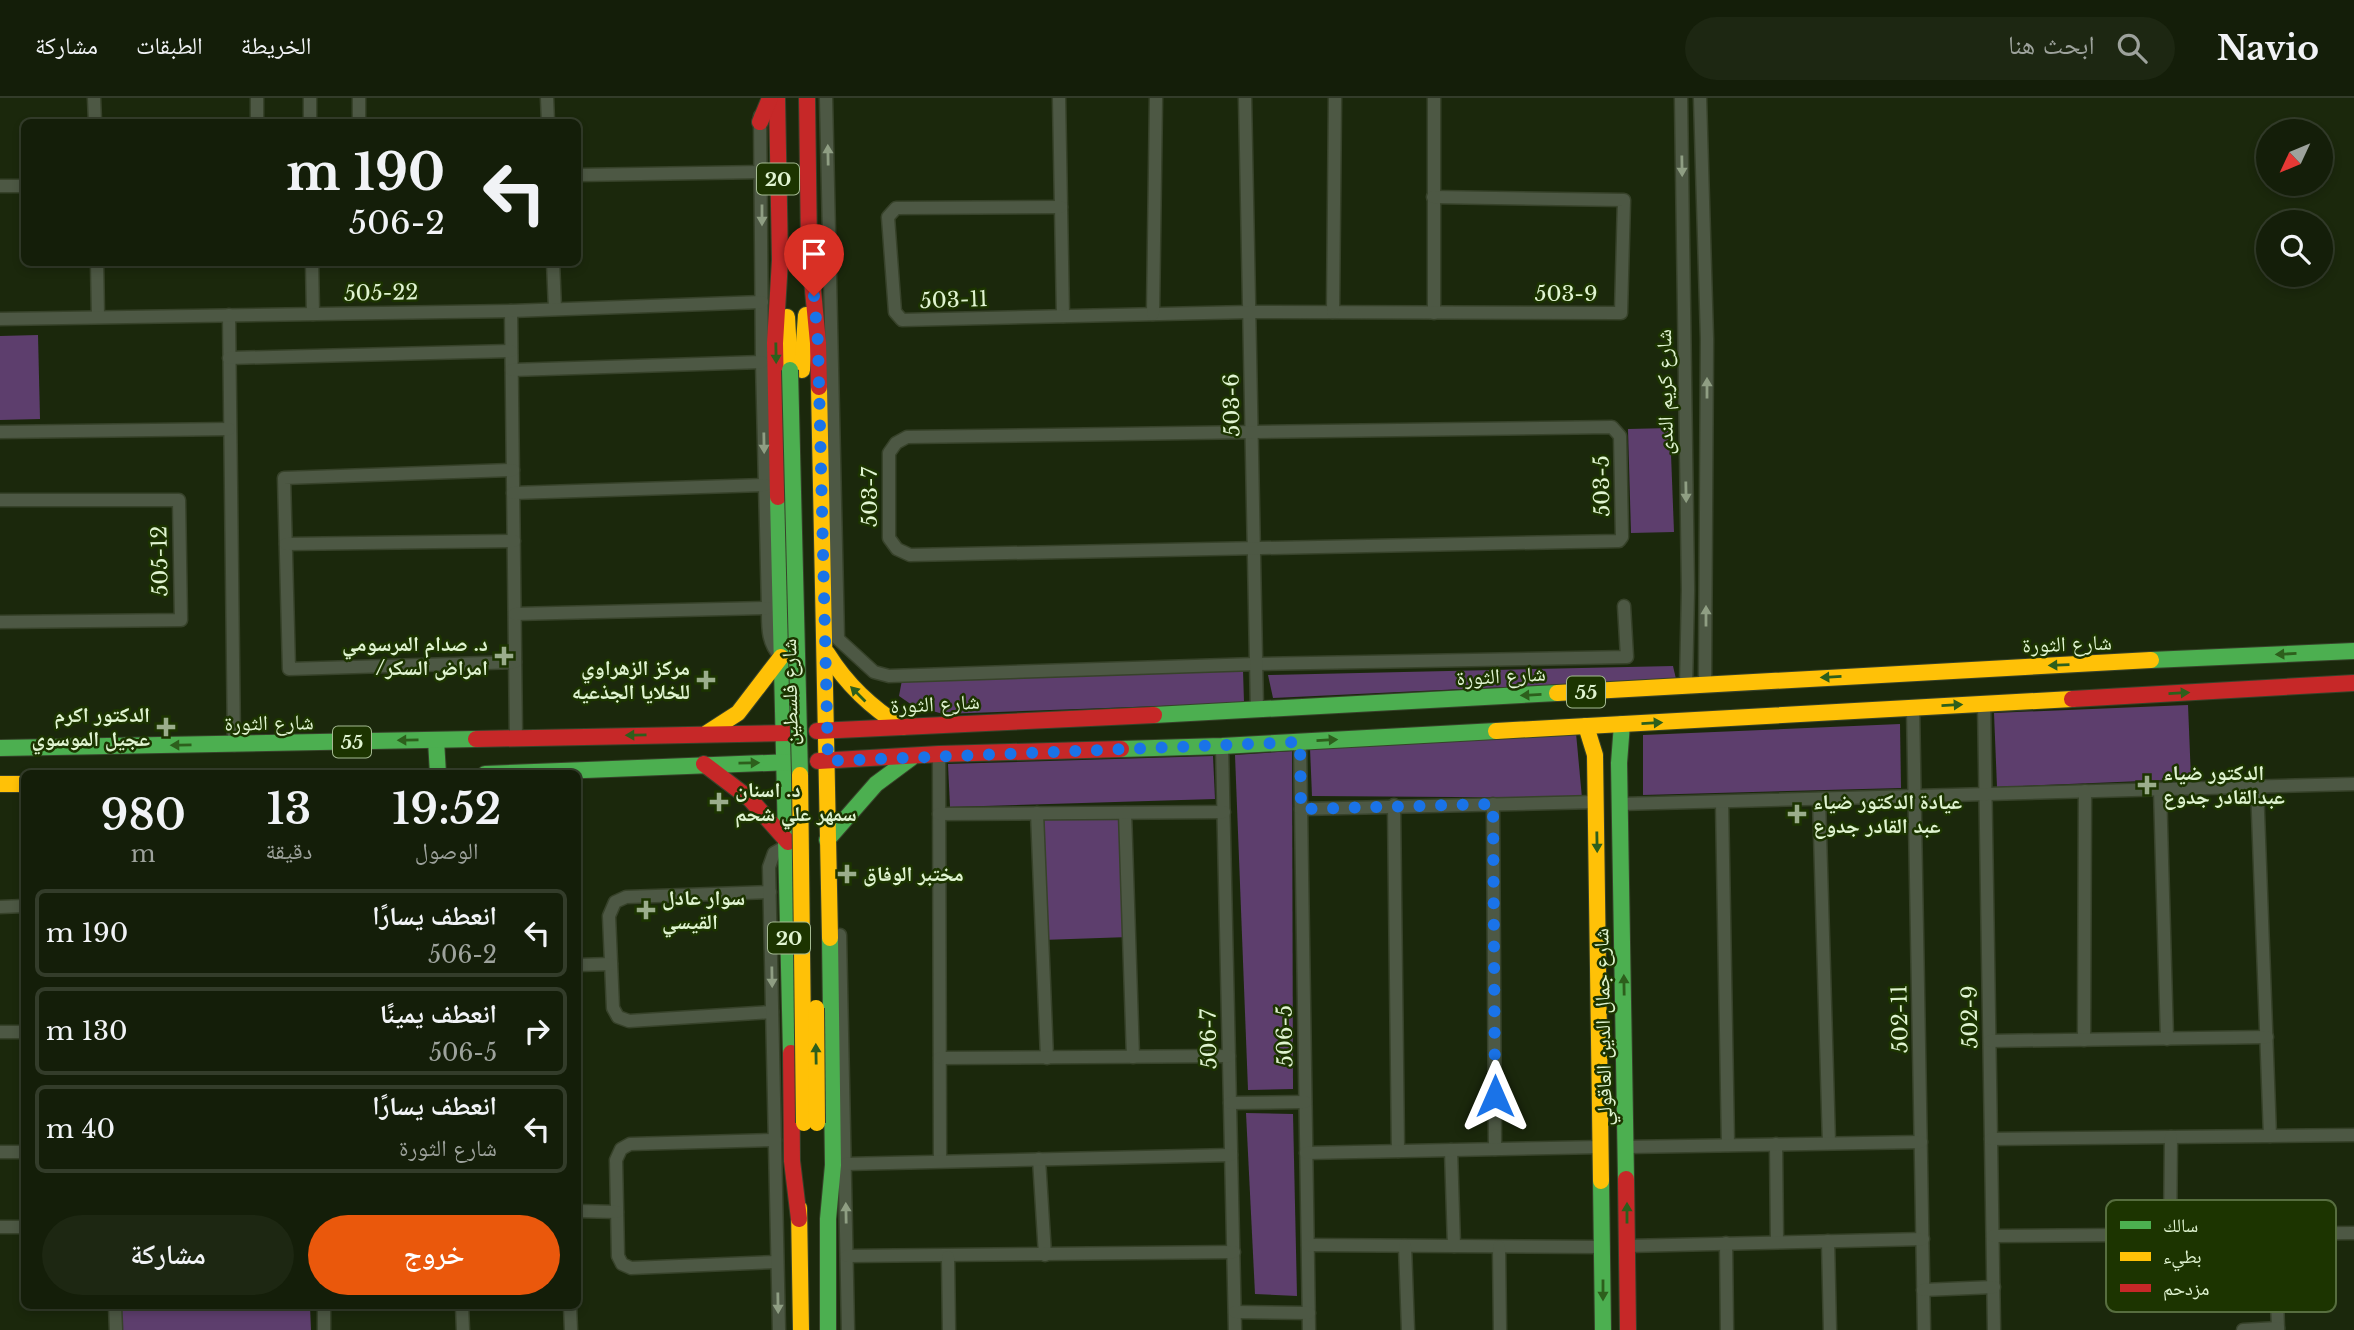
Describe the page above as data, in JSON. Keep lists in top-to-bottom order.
{
  "streets": {
    "main road": [
      "20",
      "شارع الثورة",
      "شارع فلسطين",
      "55",
      "شارع جمال الدين العاقولي"
    ],
    "street": [
      "505-22",
      "503-9",
      "503-11",
      "شارع كريم الندى",
      "503-6",
      "503-5",
      "503-7",
      "505-12",
      "502-9",
      "502-11",
      "506-5",
      "506-7"
    ]
  },
  "crossings": [
    ["503-9", "503-11"],
    ["503-9", "503-6"],
    ["503-11", "503-6"],
    ["شارع كريم الندى", "شارع الثورة"],
    ["503-6", "503-5"],
    ["503-6", "503-7"],
    ["503-6", "شارع الثورة"],
    ["503-5", "503-7"],
    ["شارع الثورة", "شارع فلسطين"],
    ["شارع الثورة", "502-9"],
    ["شارع الثورة", "502-11"],
    ["شارع الثورة", "شارع جمال الدين العاقولي"],
    ["شارع الثورة", "506-5"],
    ["شارع الثورة", "506-7"]
  ],
  "places": {
    "health": [
      "د. صدام المرسومي /امراض السكر",
      "مركز الزهراوي للخلايا الجذعيه",
      "الدكتور اكرم عجيل الموسوي",
      "الدكتور ضياء عبدالقادر جدوع",
      "د. اسنان سمهر علي شحم",
      "عيادة الدكتور ضياء عبد القادر جدوع",
      "مختبر الوفاق",
      "سوار عادل القيسي"
    ]
  },
  "legend": ["سالك", "بطيء", "مزدحم"],
  "north": "bottom left",
  "page": {
    "header": "Navio",
    "search": "ابحث هنا",
    "nav": ["الخريطة", "الطبقات", "مشاركة"],
    "turn": ["190 m", "506-2"],
    "eta": [
      "19:52",
      "الوصول",
      "13",
      "دقيقة",
      "980",
      "m"
    ],
    "list": [
      {
        "name": "انعطف يسارًا",
        "note": "506-2",
        "value": "190 m"
      },
      {
        "name": "انعطف يمينًا",
        "note": "506-5",
        "value": "130 m"
      },
      {
        "name": "انعطف يسارًا",
        "note": "شارع الثورة",
        "value": "40 m"
      }
    ],
    "buttons": ["خروج", "مشاركة"]
  }
}
